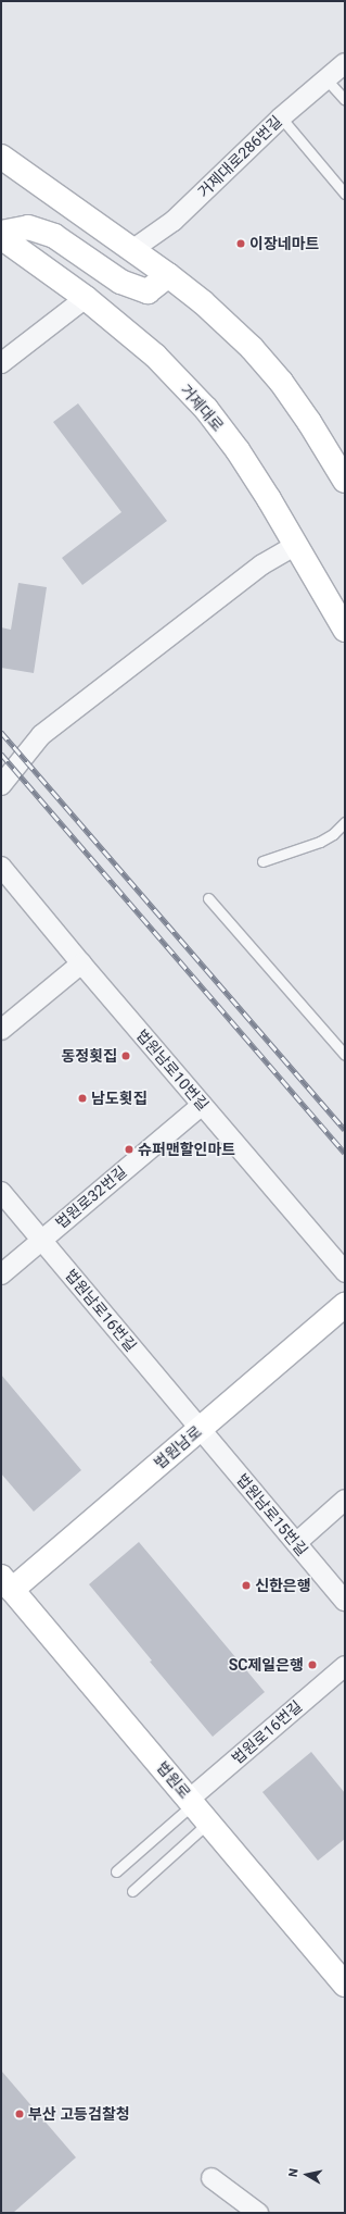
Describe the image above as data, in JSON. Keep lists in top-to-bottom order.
{
  "streets": {
    "main road": ["거제대로", "법원남로", "법원로"],
    "street": [
      "거제대로286번길",
      "법원남로10번길",
      "법원로32번길",
      "법원남로16번길",
      "법원남로15번길",
      "법원로16번길"
    ]
  },
  "crossings": [
    ["법원남로10번길", "법원로32번길"],
    ["법원로32번길", "법원남로16번길"],
    ["법원남로16번길", "법원남로"],
    ["법원남로16번길", "법원남로15번길"],
    ["법원남로", "법원남로15번길"],
    ["법원남로", "법원로"],
    ["법원로16번길", "법원로"]
  ],
  "places": [
    "이장네마트",
    "동정횟집",
    "남도횟집",
    "슈퍼맨할인마트",
    "신한은행",
    "SC제일은행",
    "부산 고등검찰청"
  ],
  "north": "left"
}
